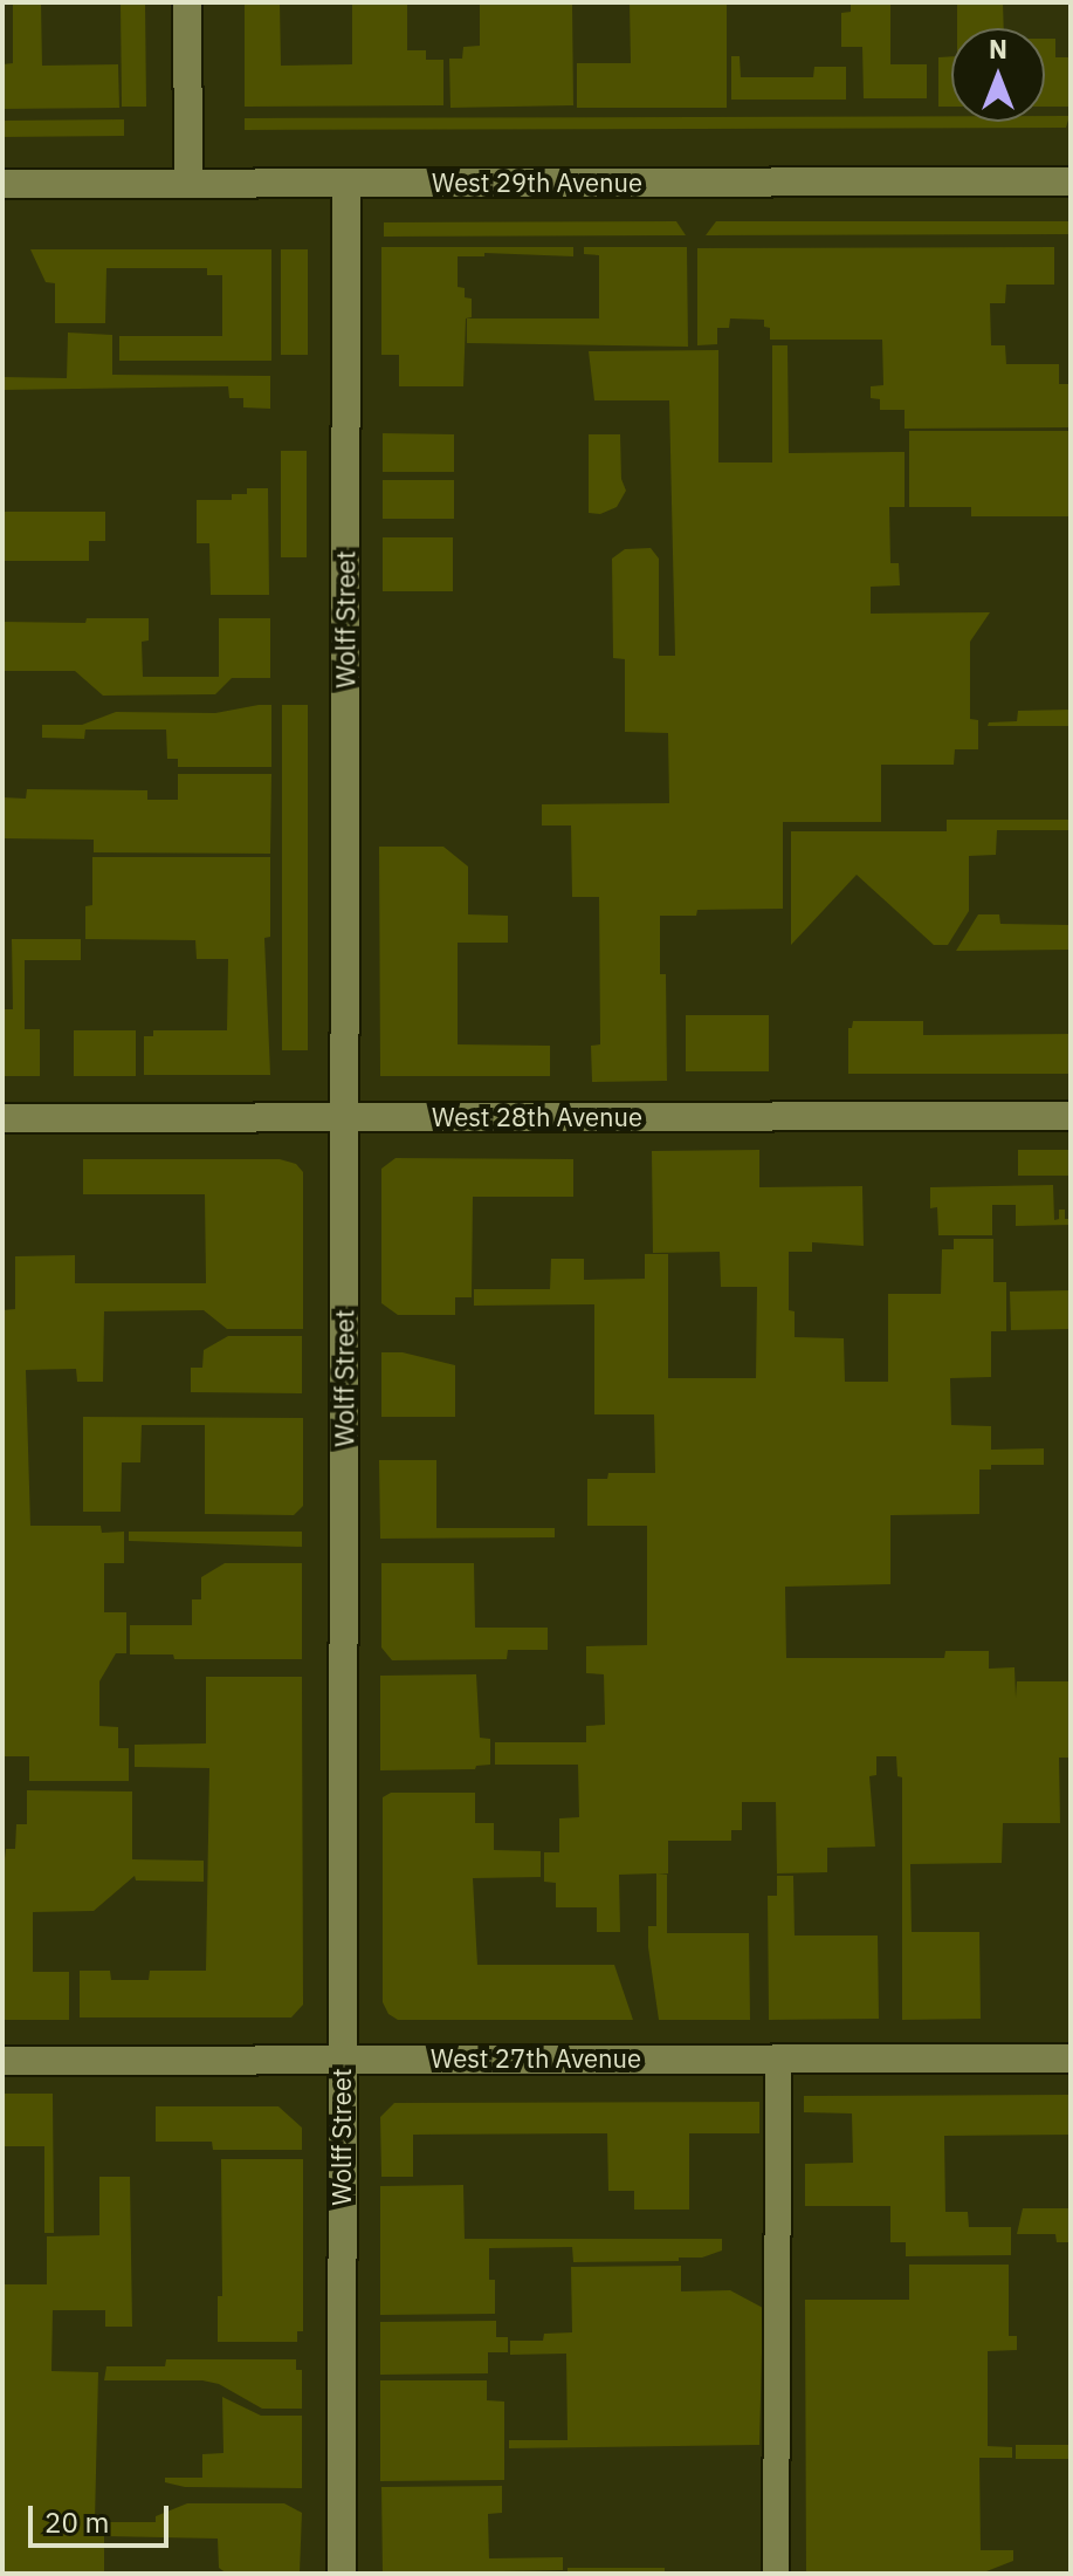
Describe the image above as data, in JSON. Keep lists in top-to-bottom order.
{
  "streets": {
    "street": [
      "West 29th Avenue",
      "Wolff Street",
      "West 28th Avenue",
      "West 27th Avenue"
    ]
  },
  "crossings": [
    ["West 29th Avenue", "Wolff Street"],
    ["Wolff Street", "West 28th Avenue"],
    ["Wolff Street", "West 27th Avenue"]
  ],
  "scale_bar": "20 m",
  "north": "top"
}
